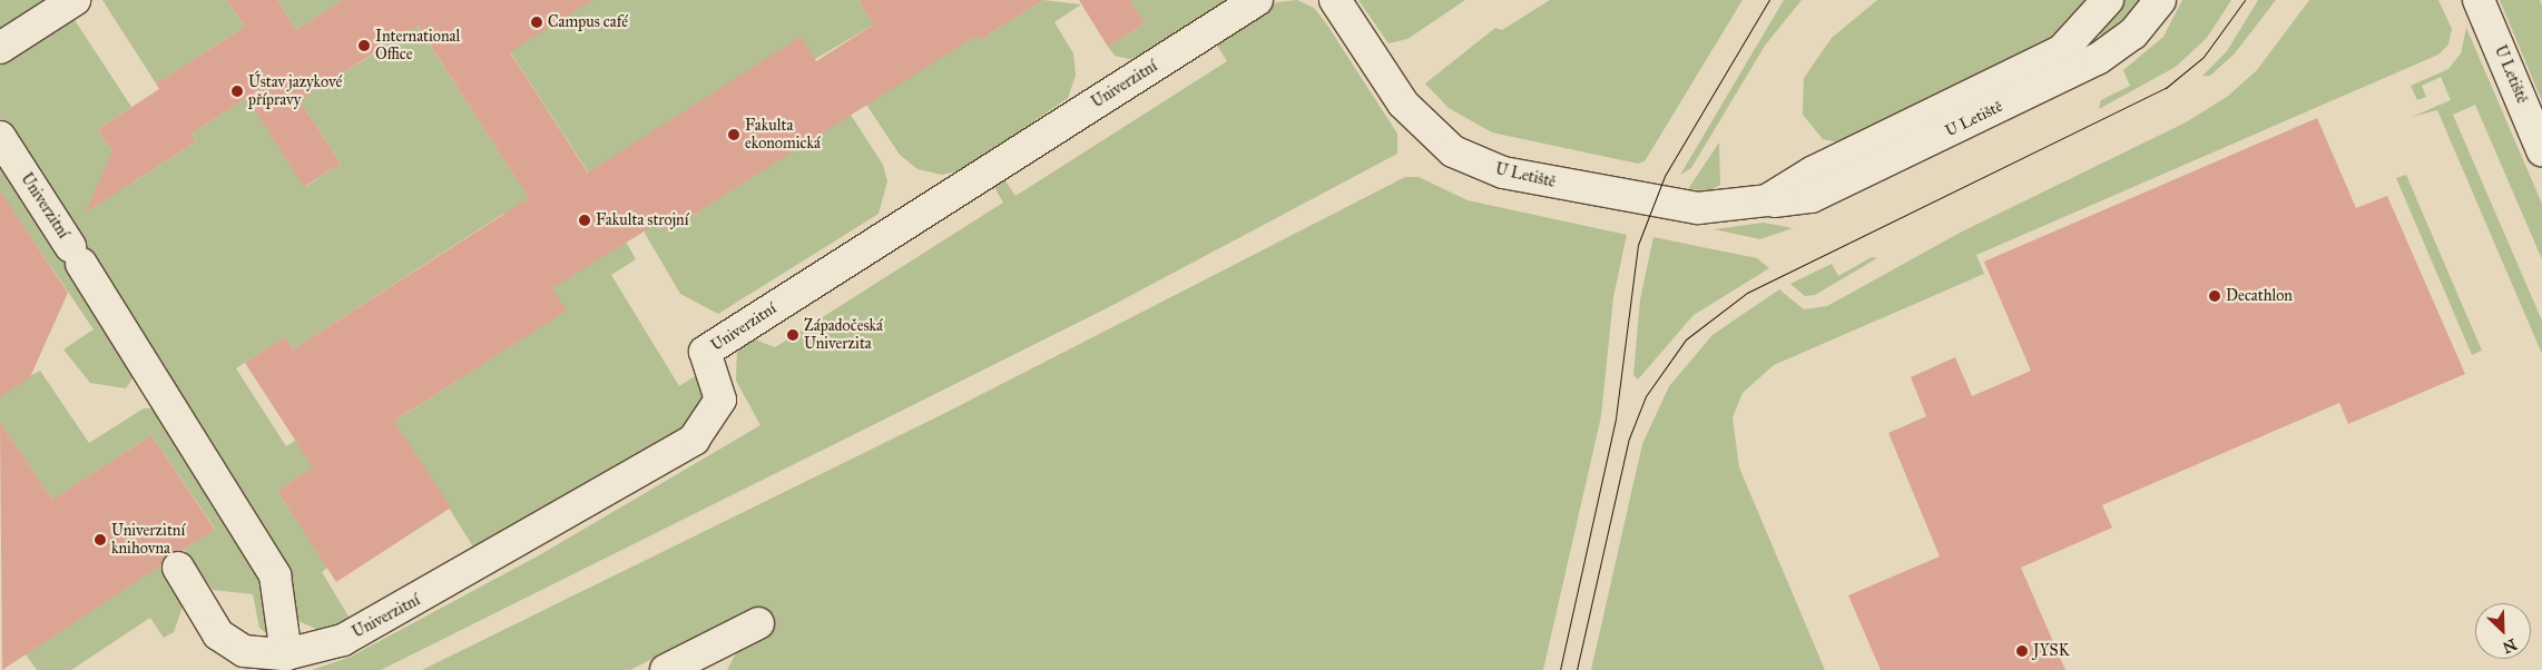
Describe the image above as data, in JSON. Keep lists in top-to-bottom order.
{
  "streets": {
    "street": ["U Letiště", "Univerzitní"]
  },
  "places": [
    "Campus café",
    "International Office",
    "Ústav jazykové přípravy",
    "Fakulta ekonomická",
    "Fakulta strojní",
    "Decathlon",
    "Západočeská Univerzita",
    "Univerzitní knihovna",
    "JYSK"
  ],
  "north": "bottom right"
}
